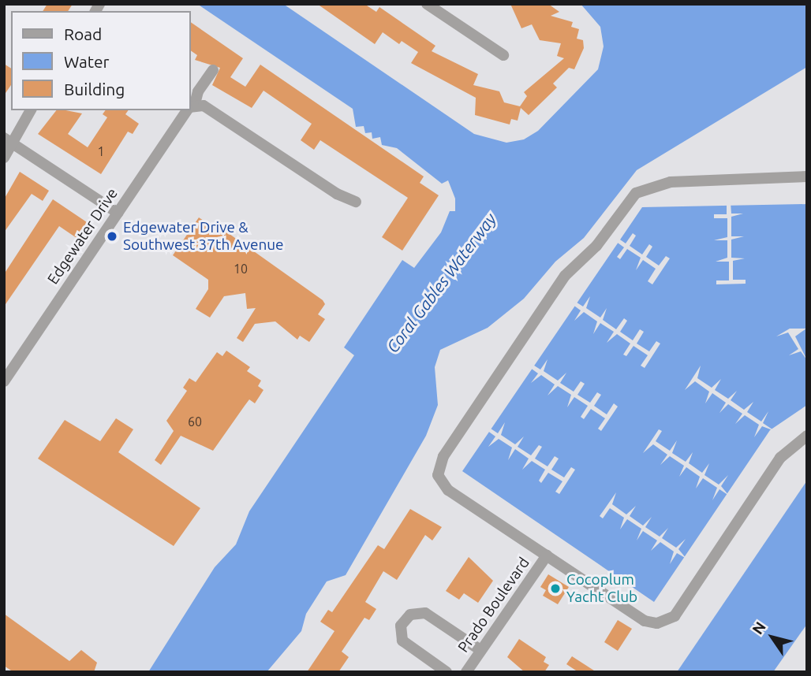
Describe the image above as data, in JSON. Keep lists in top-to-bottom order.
{
  "streets": {
    "street": ["Edgewater Drive", "Prado Boulevard"]
  },
  "water": ["Coral Gables Waterway"],
  "places": ["Edgewater Drive & Southwest 37th Avenue", "Cocoplum Yacht Club"],
  "house_numbers": ["1", "10", "60"],
  "legend": ["Road", "Water", "Building"],
  "north": "top left"
}
